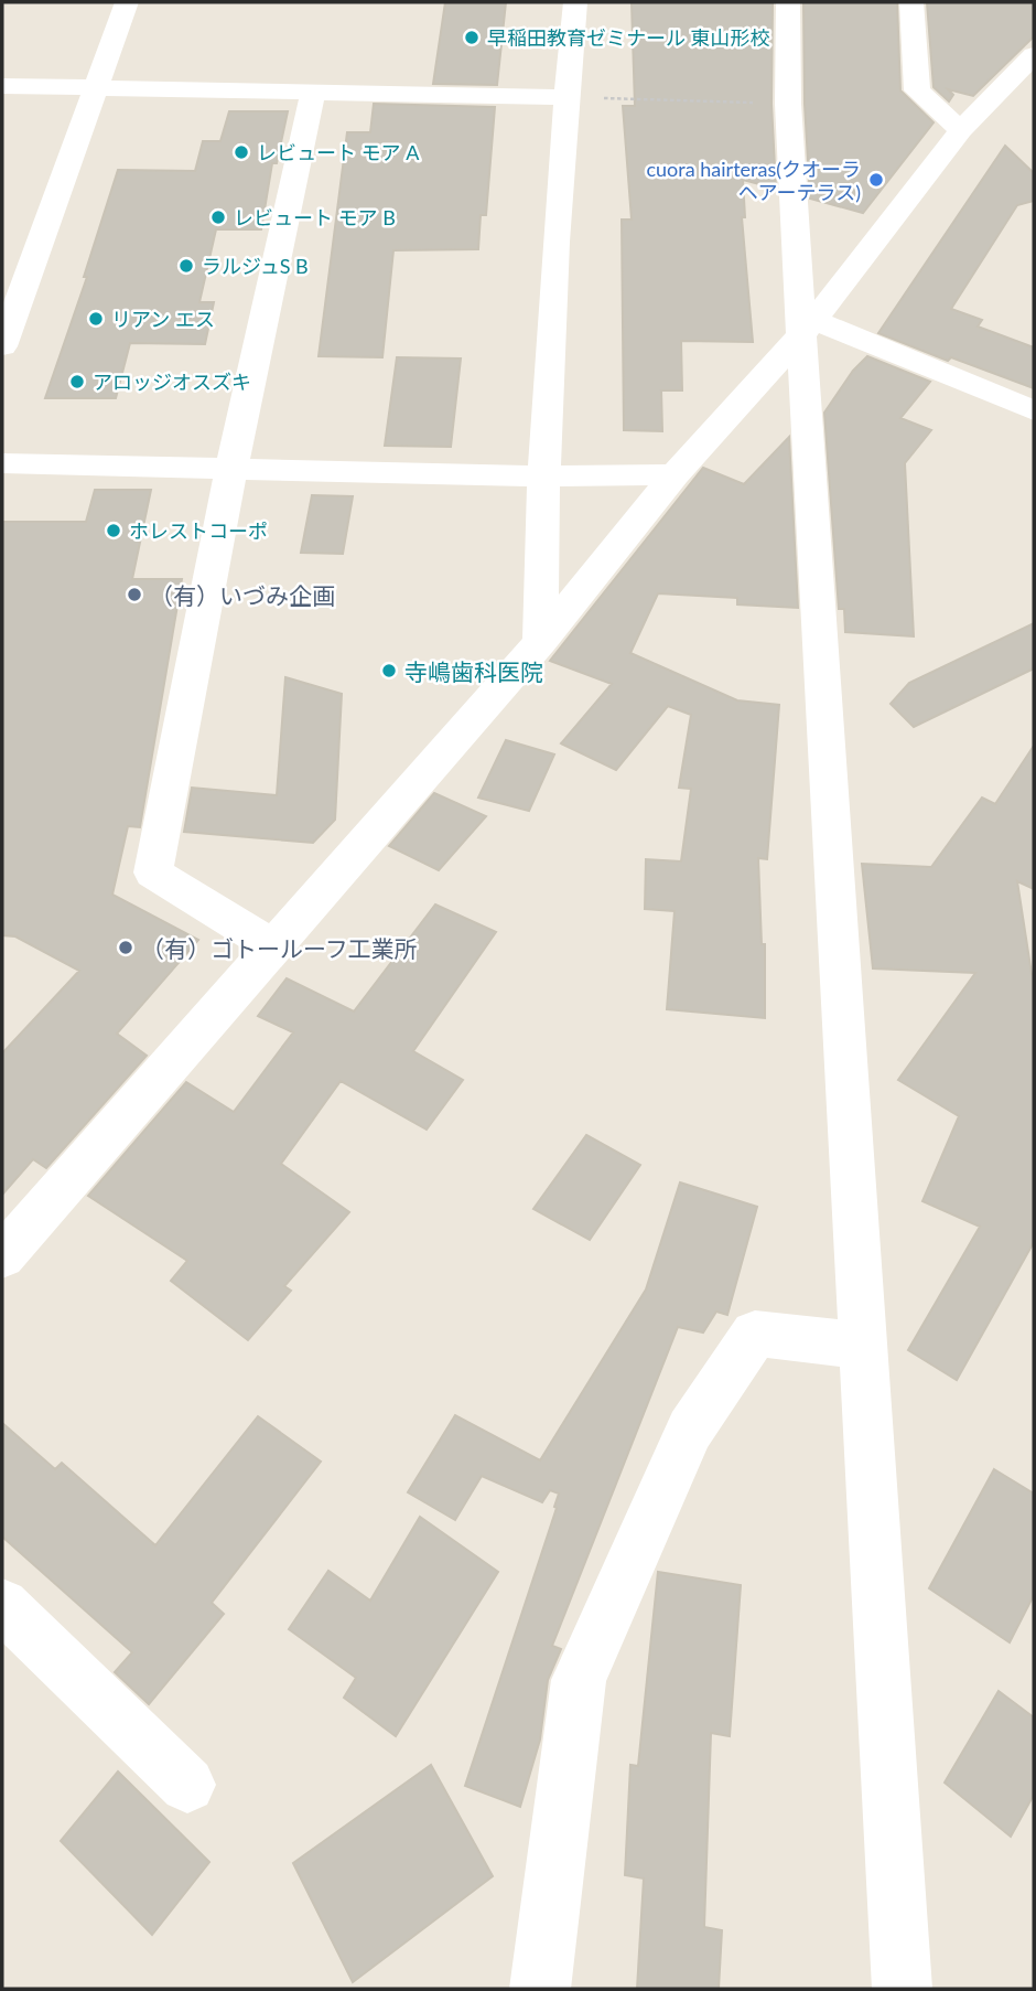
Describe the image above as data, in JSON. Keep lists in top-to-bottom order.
{
  "places": [
    "早稲田教育ゼミナール 東山形校",
    "レビュート モア A",
    "cuora hairteras(クオーラ ヘアーテラス)",
    "レビュート モア B",
    "ラルジュS B",
    "リアン エス",
    "アロッジオスズキ",
    "ホレストコーポ",
    "（有）いづみ企画",
    "寺嶋歯科医院",
    "（有）ゴトールーフ工業所"
  ]
}
